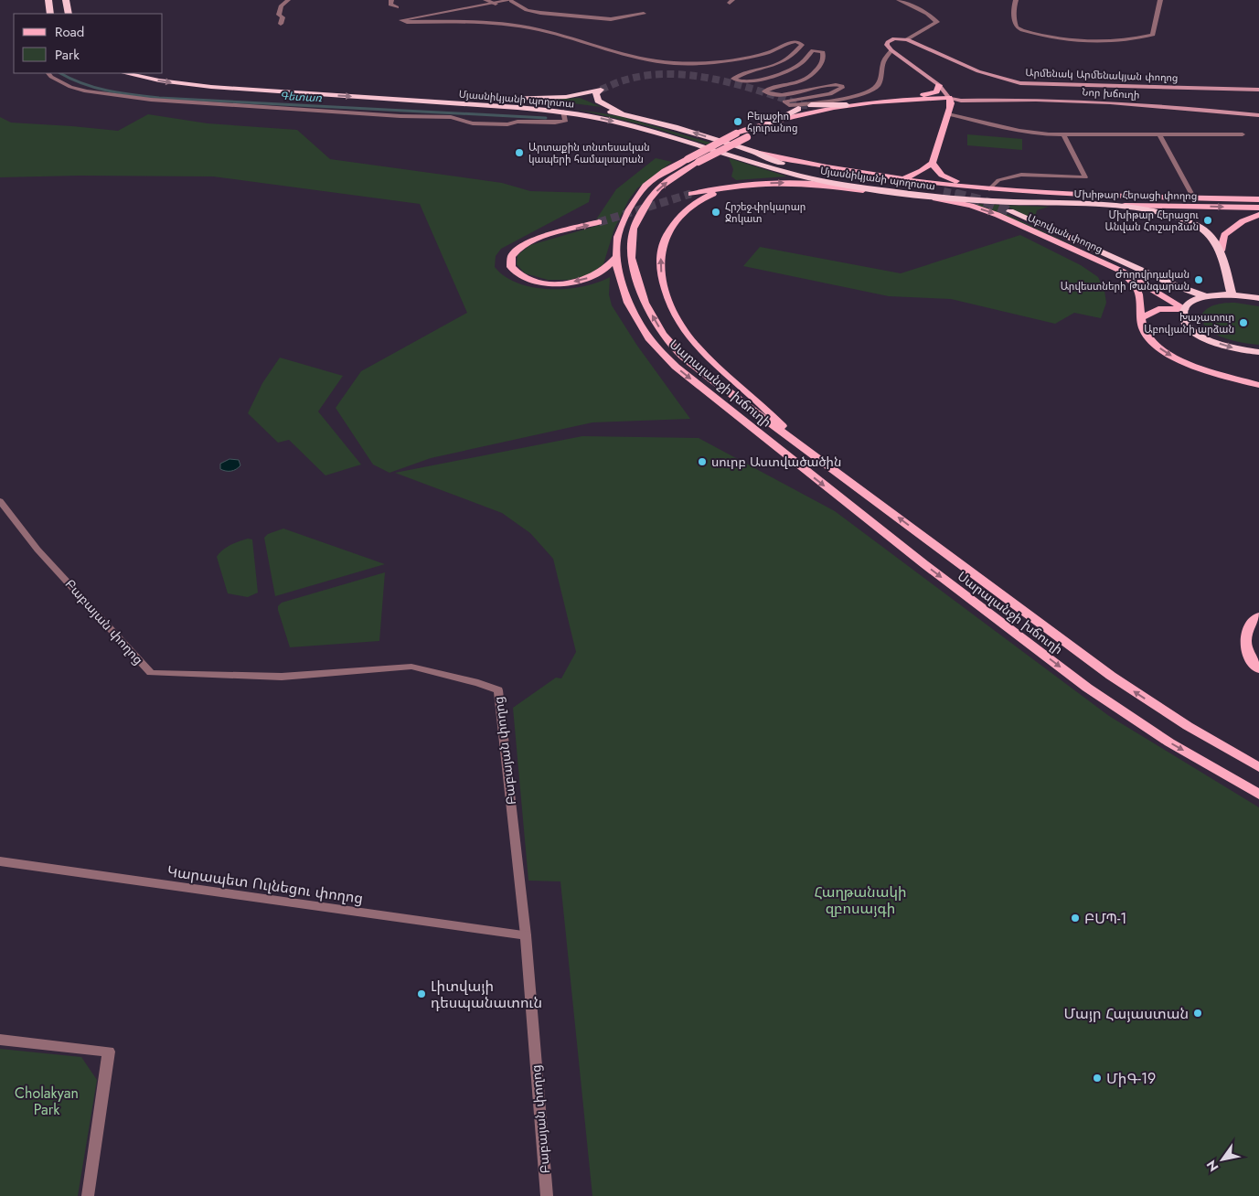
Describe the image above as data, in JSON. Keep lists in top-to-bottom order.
{
  "streets": {
    "highway": ["Մյասնիկյանի պողոտա", "Մխիթար Հերացի փողոց", "Աբովյան փողոց"],
    "main road": ["Արմենակ Արմենակյան փողոց", "Նոր խճուղի", "Սարալանջի խճուղի"],
    "street": ["Բաբայան փողոց", "Կարապետ Ուլնեցու փողոց"]
  },
  "crossings": [
    ["Նոր խճուղի", "Սարալանջի խճուղի"],
    ["Մյասնիկյանի պողոտա", "Մխիթար Հերացի փողոց"],
    ["Մյասնիկյանի պողոտա", "Աբովյան փողոց"],
    ["Մխիթար Հերացի փողոց", "Աբովյան փողոց"],
    ["Բաբայան փողոց", "Կարապետ Ուլնեցու փողոց"]
  ],
  "one_way": ["Աբովյան փողոց"],
  "water": ["Գետառ"],
  "parks": ["Հաղթանակի զբոսայգի", "Cholakyan Park"],
  "places": [
    "Բելաջիո հյուրանոց",
    "Արտաքին տնտեսական կապերի համալսարան",
    "Հրշեջ-փրկարար Ջոկատ",
    "Մխիթար Հերացու Անվան Հուշարձան",
    "Ժողովրդական Արվեստների Թանգարան",
    "Խաչատուր Աբովյանի արձան",
    "սուրբ Աստվածածին",
    "ԲՄՊ-1",
    "Լիտվայի դեսպանատուն",
    "Մայր Հայաստան",
    "ՄիԳ-19"
  ],
  "legend": ["Road", "Park"],
  "north": "bottom left"
}
